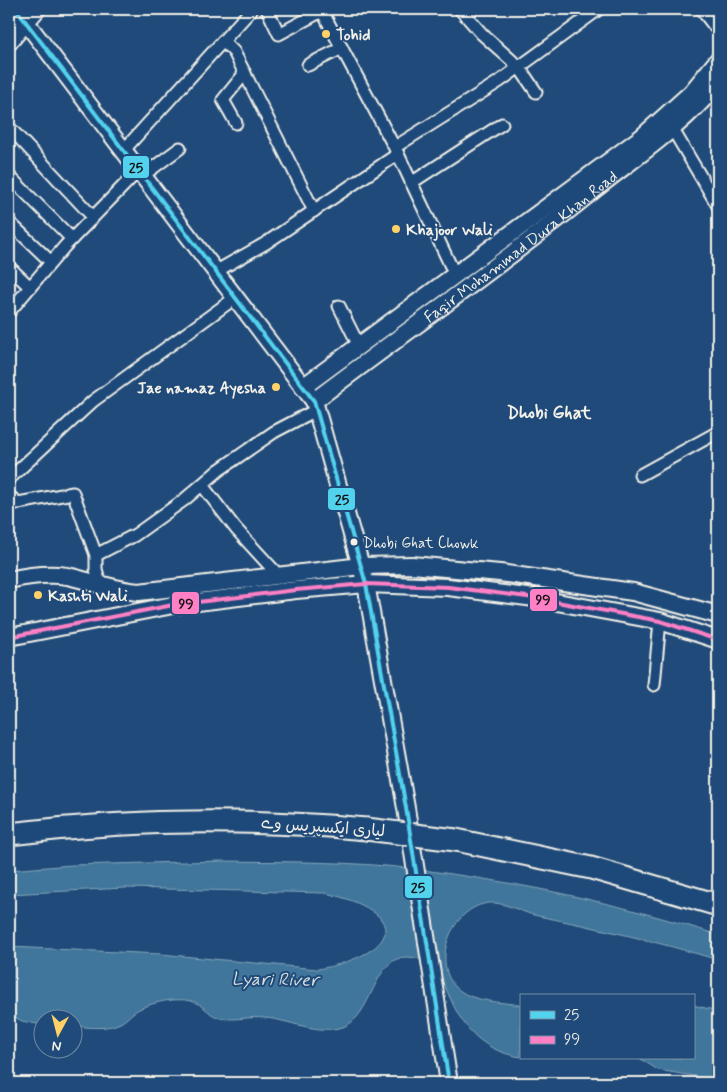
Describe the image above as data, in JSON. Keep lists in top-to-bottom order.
{
  "streets": {
    "highway": ["لیاری ایکسپریس وے"],
    "main road": ["Faqir Mohammad Dura Khan Road"]
  },
  "districts": ["Dhobi Ghat"],
  "water": ["Lyari River"],
  "places": [
    "Tohid",
    "Khajoor Wali",
    "Jae namaz Ayesha",
    "Dhobi Ghat Chowk",
    "Kashti Wali"
  ],
  "lines": ["transit line 25", "transit line 99"],
  "legend": ["25", "99"],
  "north": "bottom"
}
